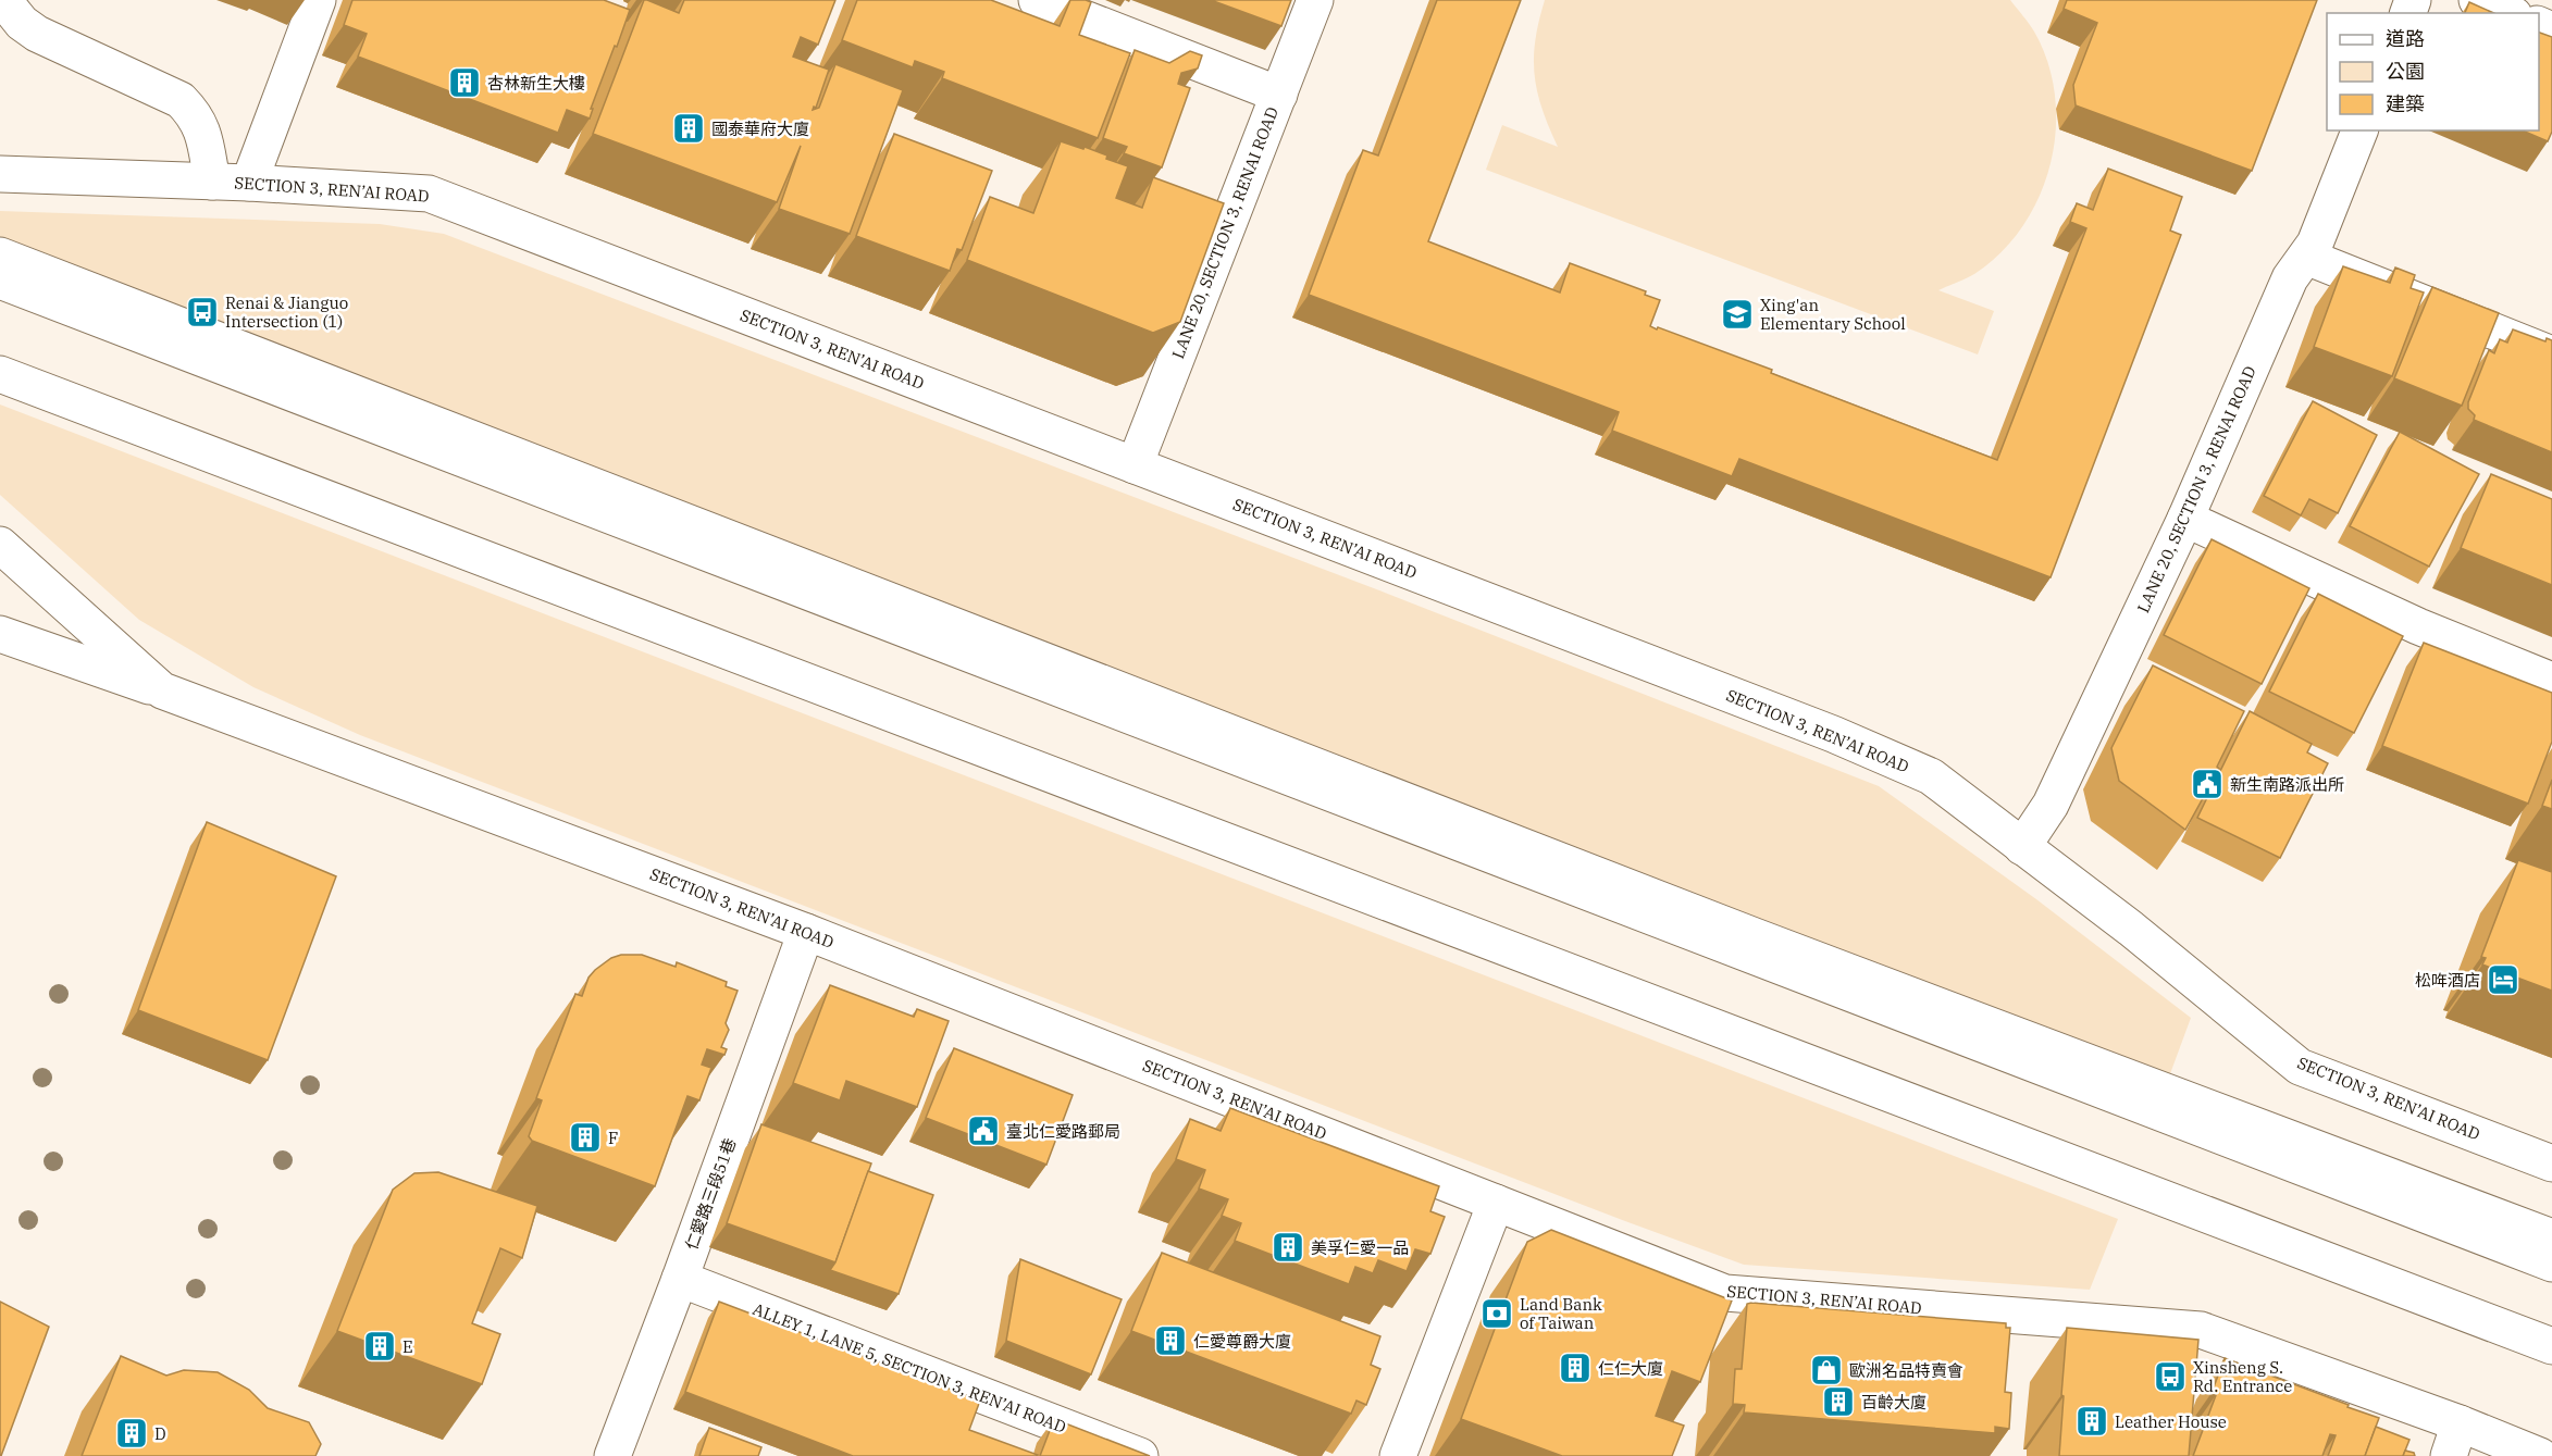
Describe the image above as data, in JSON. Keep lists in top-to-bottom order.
{
  "streets": {
    "main road": [
      "SECTION 3, REN’AI ROAD",
      "LANE 20, SECTION 3, RENAI ROAD",
      "仁愛路三段51巷",
      "ALLEY 1, LANE 5, SECTION 3, REN’AI ROAD"
    ]
  },
  "crossings": [
    ["SECTION 3, REN’AI ROAD", "LANE 20, SECTION 3, RENAI ROAD"],
    ["SECTION 3, REN’AI ROAD", "仁愛路三段51巷"],
    ["仁愛路三段51巷", "ALLEY 1, LANE 5, SECTION 3, REN’AI ROAD"]
  ],
  "places": {
    "building": [
      "杏林新生大樓",
      "國泰華府大廈",
      "F",
      "美孚仁愛一品",
      "仁愛尊爵大廈",
      "E",
      "仁仁大廈",
      "百齡大廈",
      "Leather House",
      "D"
    ],
    "bus stop": ["Renai & Jianguo Intersection (1)", "Xinsheng S. Rd. Entrance"],
    "school or university": ["Xing'an Elementary School"],
    "public building": ["新生南路派出所", "臺北仁愛路郵局"],
    "hotel": ["松哖酒店"],
    "bank": ["Land Bank of Taiwan"],
    "shop": ["歐洲名品特賣會"]
  },
  "legend": ["道路", "公園", "建築"]
}
